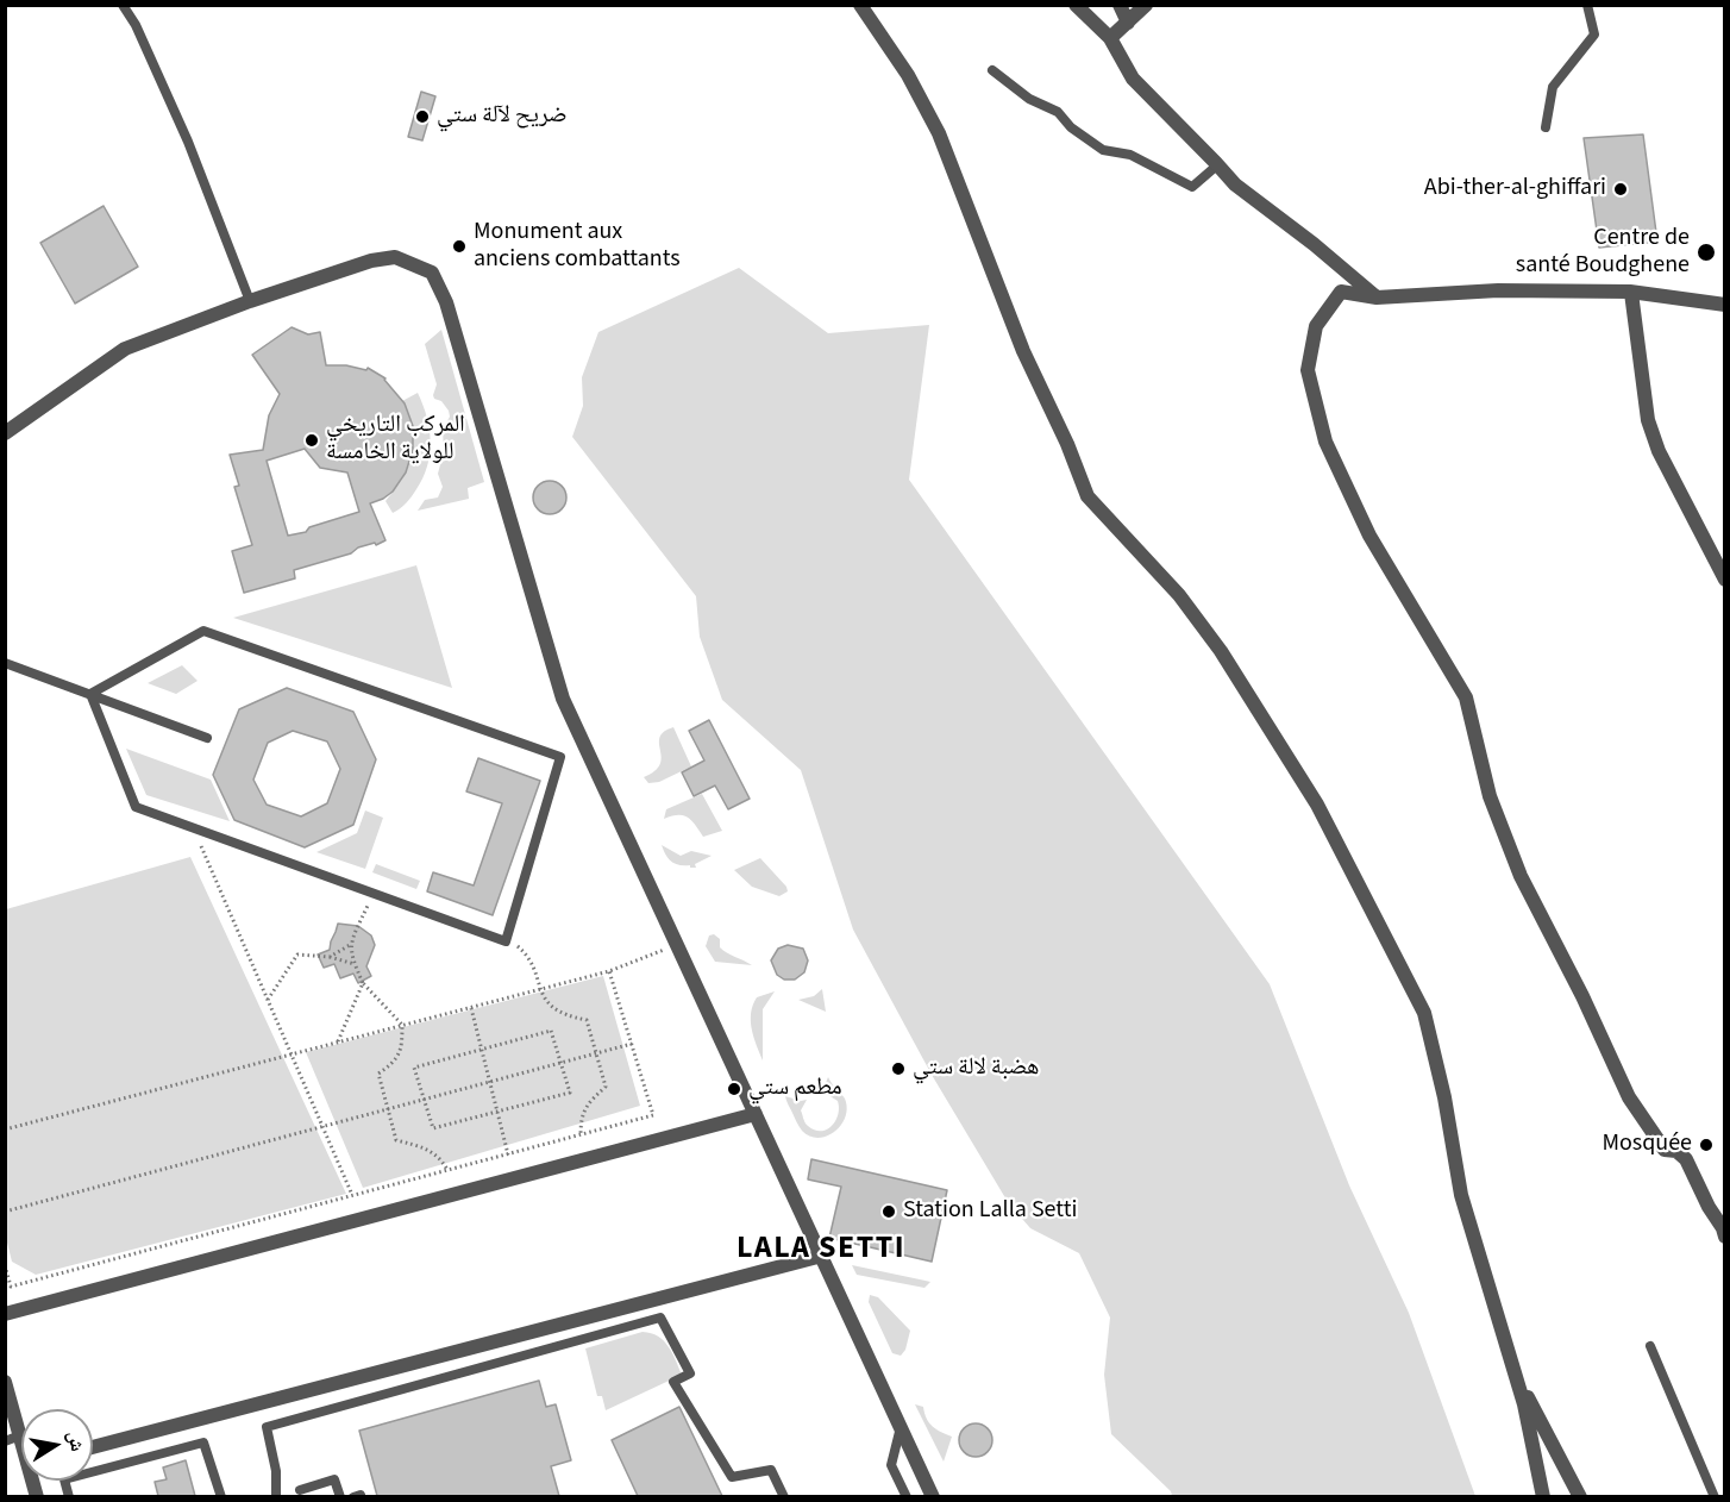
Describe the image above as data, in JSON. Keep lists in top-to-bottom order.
{
  "districts": ["LALA SETTI"],
  "places": [
    "ضريح لآلة ستي",
    "Abi-ther-al-ghiffari",
    "Monument aux anciens combattants",
    "Centre de santé Boudghene",
    "المركب التاريخي للولاية الخامسة",
    "هضبة لالة ستي",
    "مطعم ستي",
    "Mosquée",
    "Station Lalla Setti"
  ],
  "north": "right"
}
